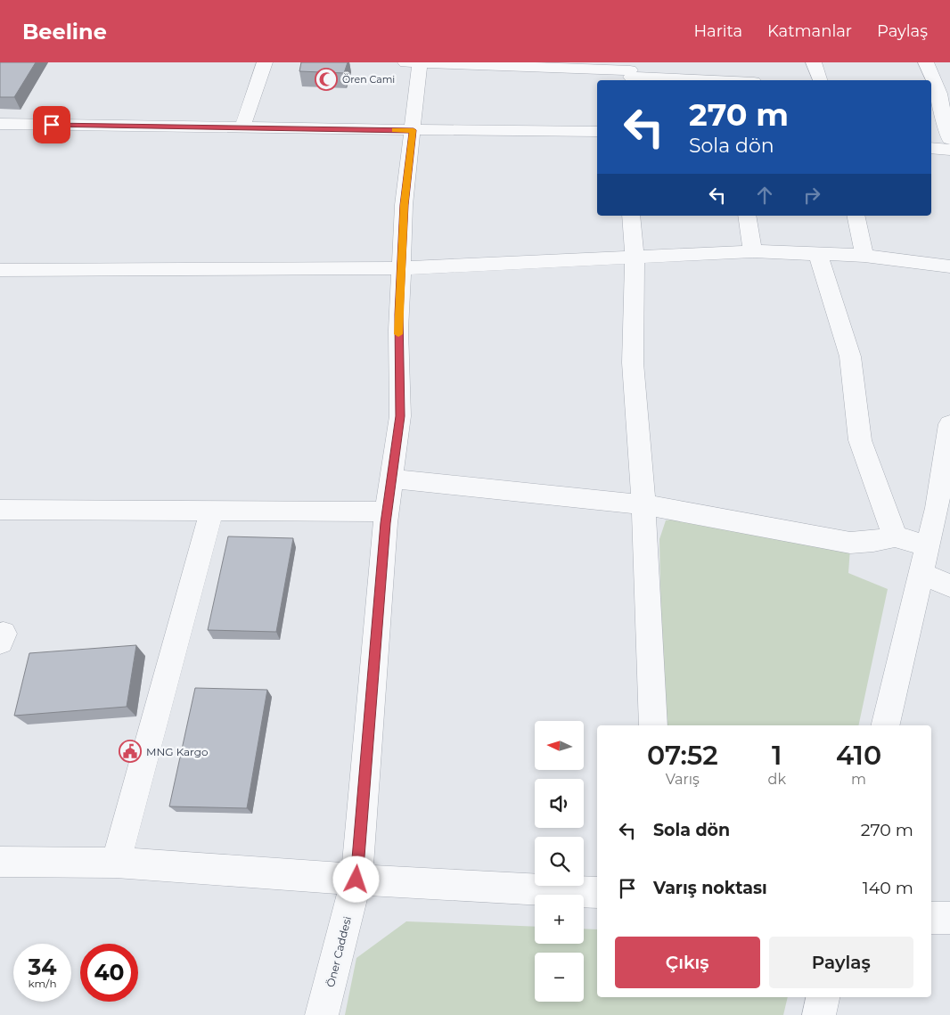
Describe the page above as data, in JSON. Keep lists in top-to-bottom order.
{
  "streets": {
    "street": ["Öner Caddesi"]
  },
  "places": {
    "mosque": ["Ören Cami"],
    "public building": ["MNG Kargo"]
  },
  "north": "left",
  "page": {
    "header": "Beeline",
    "nav": ["Harita", "Katmanlar", "Paylaş"],
    "turn": ["270 m", "Sola dön"],
    "map_buttons": ["+", "−"],
    "eta": [
      "07:52",
      "Varış",
      "1",
      "dk",
      "410",
      "m"
    ],
    "list": [
      {
        "name": "Sola dön",
        "value": "270 m"
      },
      {
        "name": "Varış noktası",
        "value": "140 m"
      }
    ],
    "buttons": ["Çıkış", "Paylaş"],
    "speed": "34 km/h",
    "limit": "40"
  }
}
